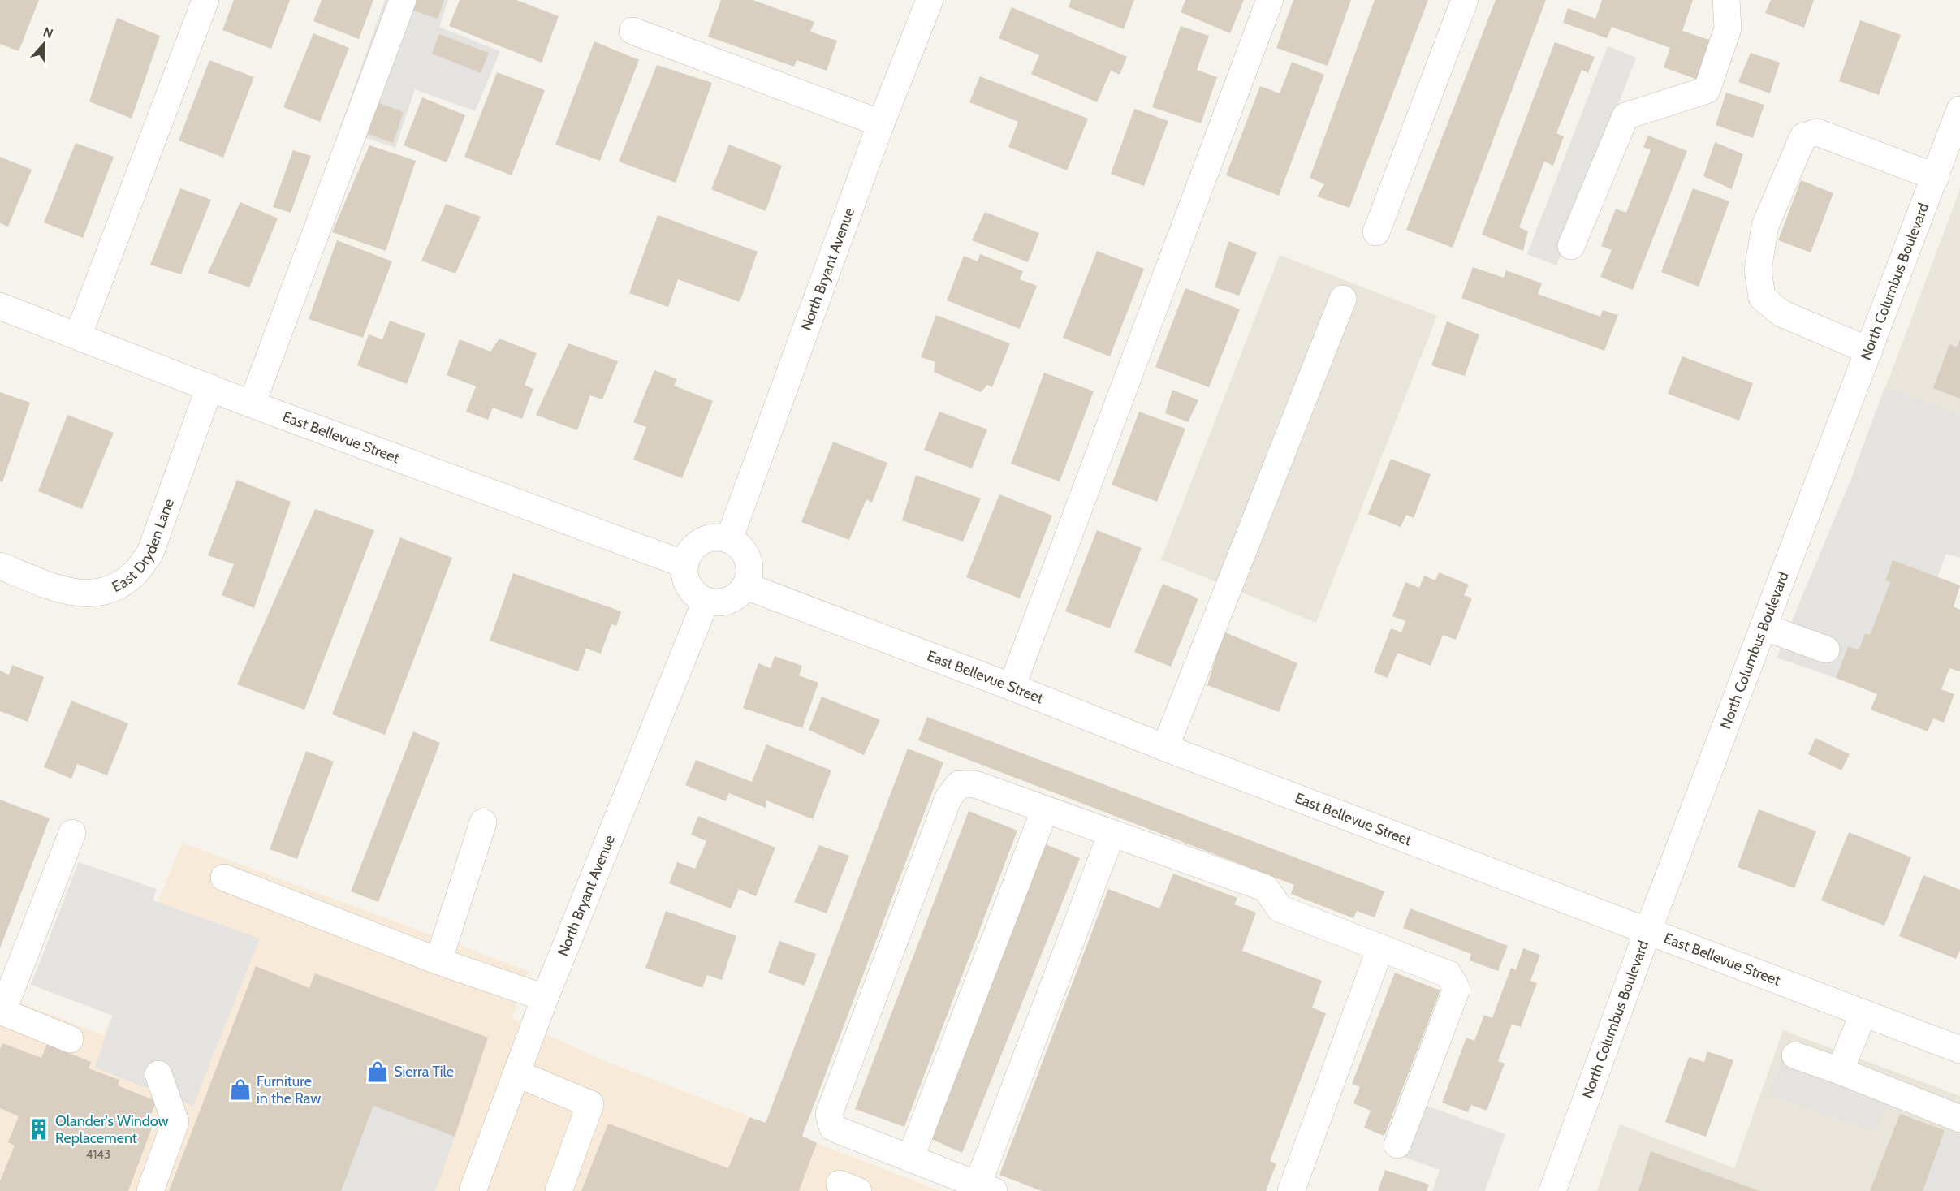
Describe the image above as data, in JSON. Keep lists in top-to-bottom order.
{
  "streets": {
    "street": [
      "North Bryant Avenue",
      "North Columbus Boulevard",
      "East Bellevue Street",
      "East Dryden Lane"
    ]
  },
  "crossings": [
    ["North Bryant Avenue", "East Bellevue Street"],
    ["North Columbus Boulevard", "East Bellevue Street"],
    ["East Bellevue Street", "East Dryden Lane"]
  ],
  "places": {
    "shop": ["Sierra Tile", "Furniture in the Raw"],
    "building": ["Olander's Window Replacement"]
  },
  "house_numbers": ["4143"],
  "north": "top"
}
